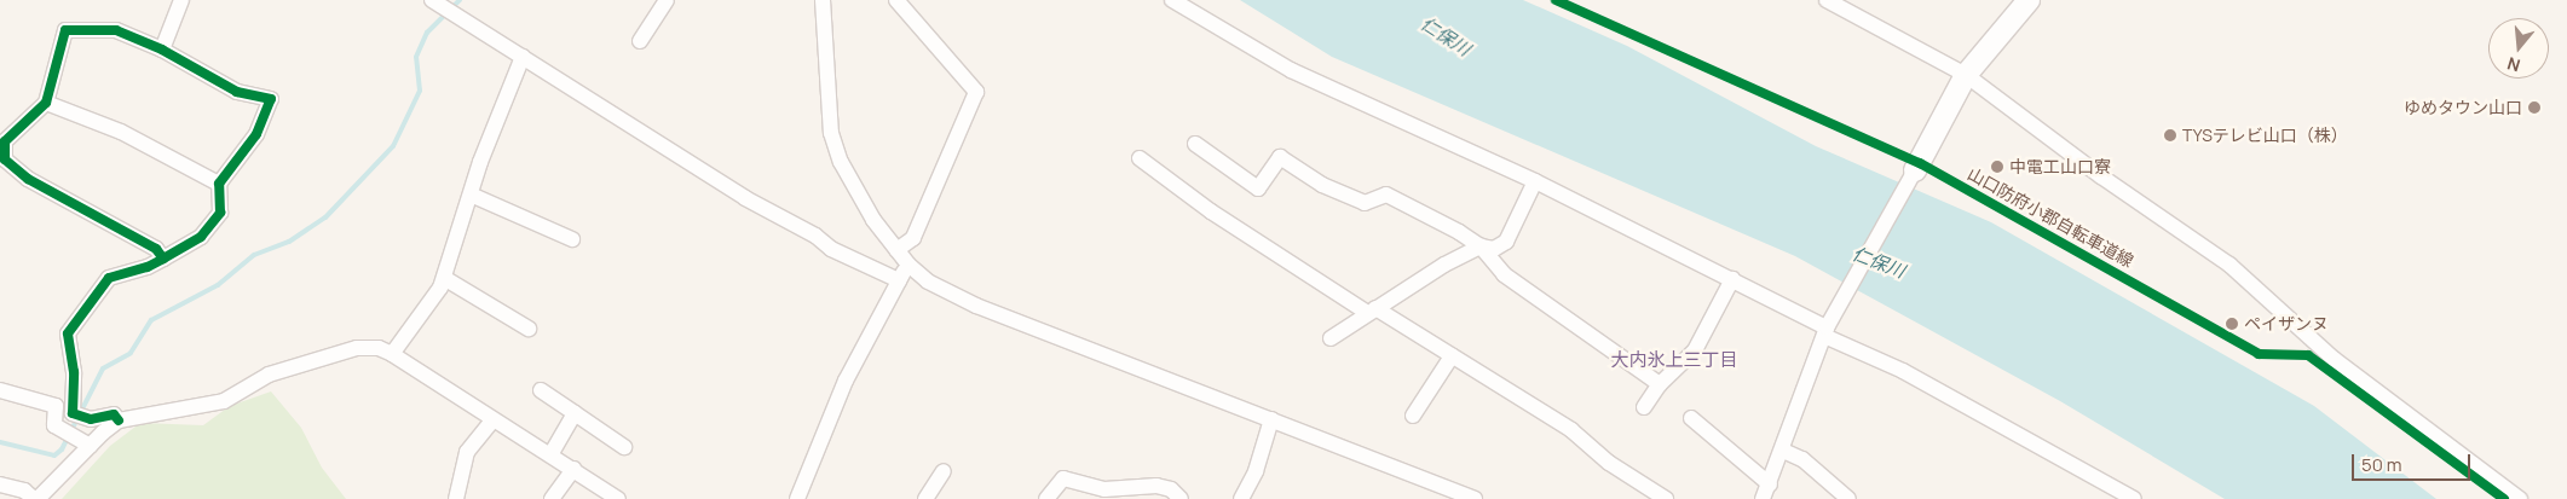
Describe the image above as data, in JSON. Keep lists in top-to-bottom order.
{
  "streets": {
    "cycle path": ["山口防府小郡自転車道線"]
  },
  "districts": ["大内氷上三丁目"],
  "water": ["仁保川"],
  "places": [
    "ゆめタウン山口",
    "TYSテレビ山口（株）",
    "中電工山口寮",
    "ペイザンヌ"
  ],
  "scale_bar": "50 m",
  "north": "bottom"
}
